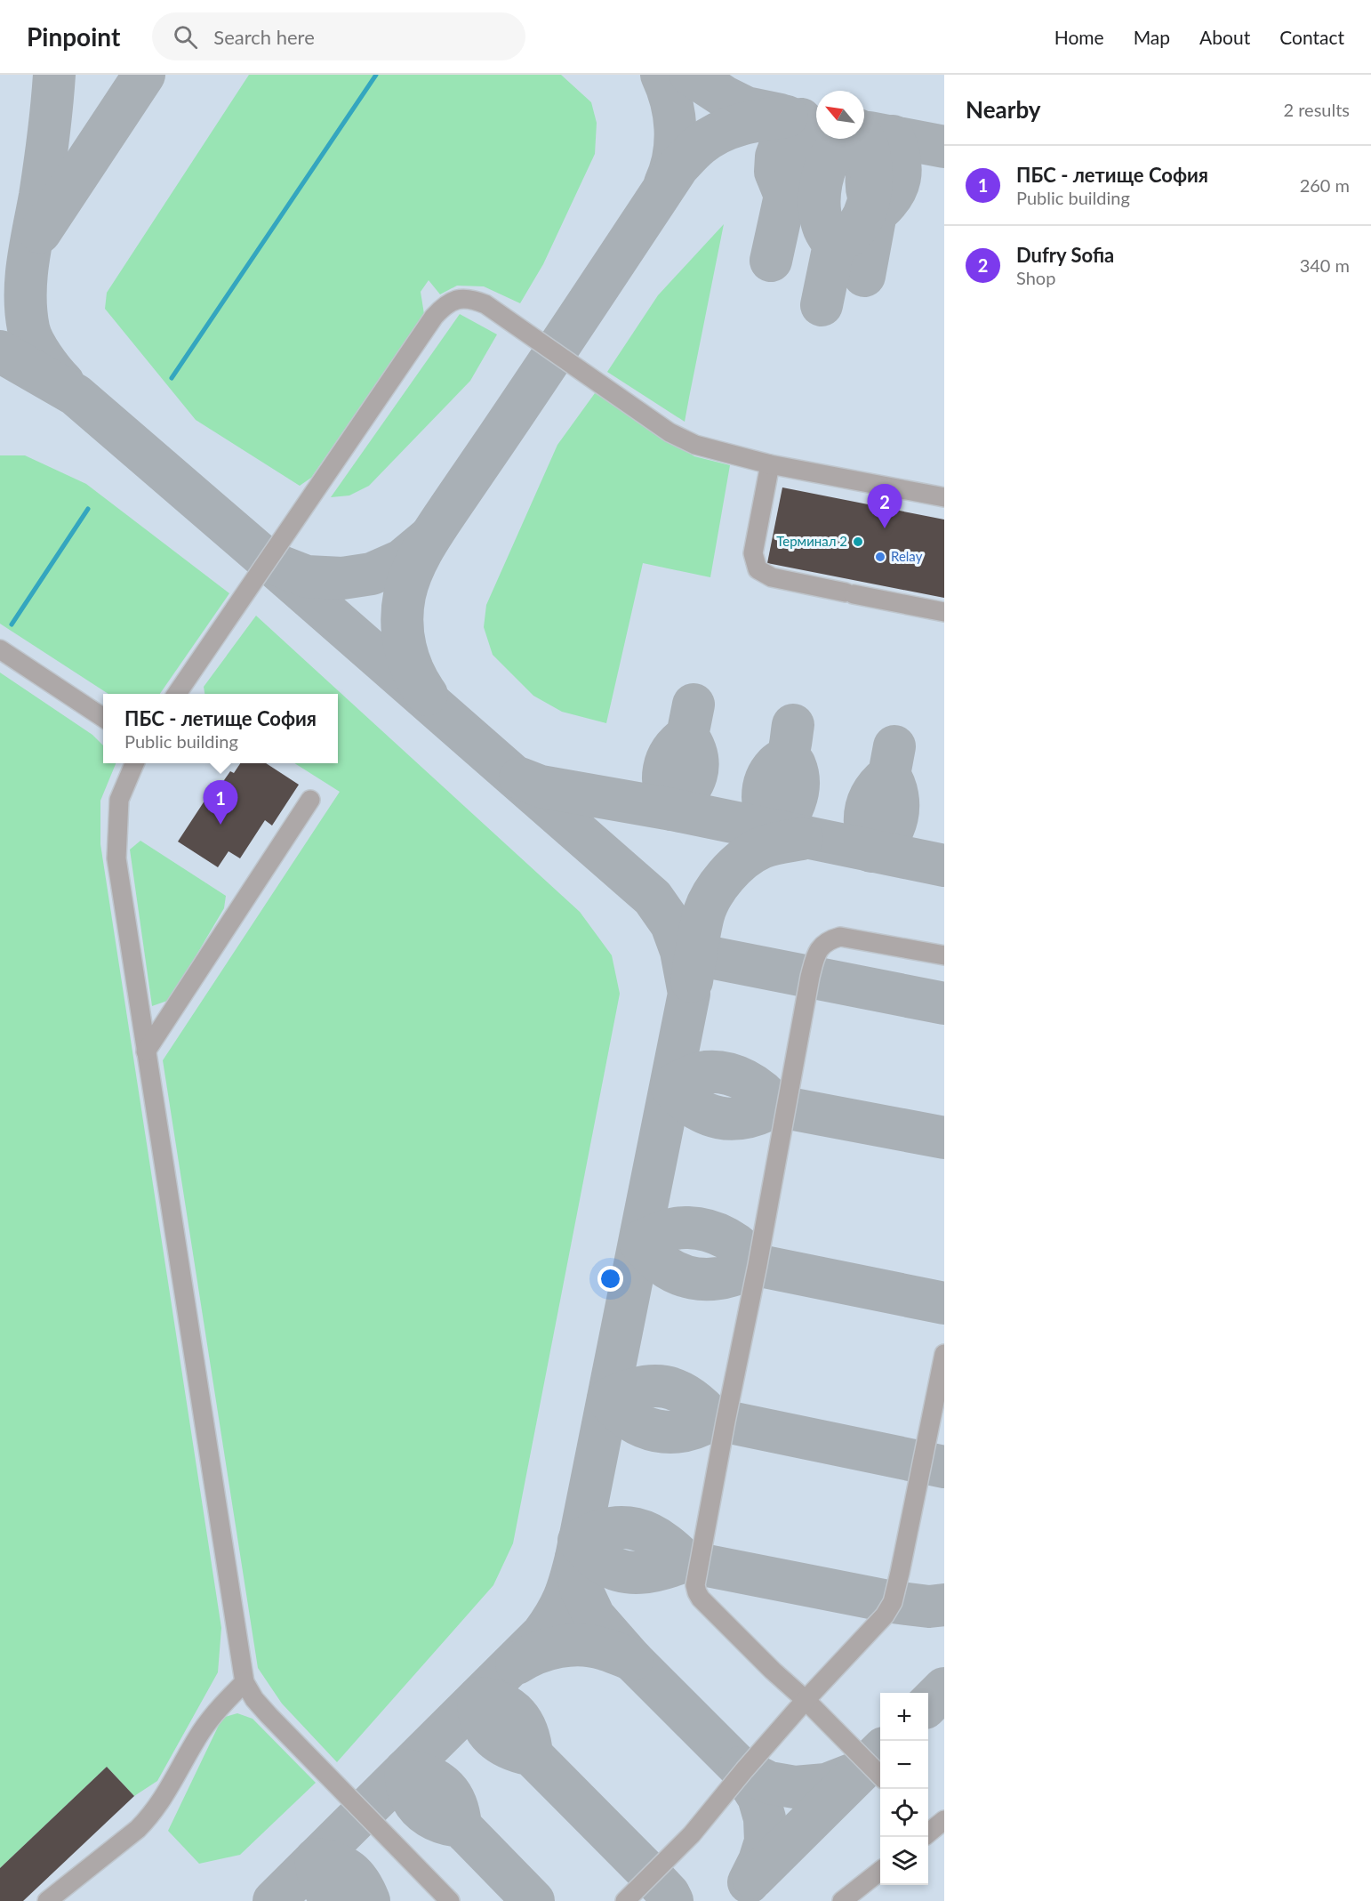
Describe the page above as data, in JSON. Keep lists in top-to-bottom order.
{
  "places": ["Терминал 2", "Relay"],
  "north": "top left",
  "page": {
    "header": "Pinpoint",
    "search": "Search here",
    "nav": [
      "Home",
      "Map",
      "About",
      "Contact"
    ],
    "heading": ["Nearby", "2 results"],
    "list": [
      {
        "mark": "1",
        "name": "ПБС - летище София",
        "note": "Public building",
        "value": "260 m"
      },
      {
        "mark": "2",
        "name": "Dufry Sofia",
        "note": "Shop",
        "value": "340 m"
      }
    ],
    "pins": ["2", "1"],
    "popup": ["ПБС - летище София", "Public building"],
    "map_buttons": ["+", "−"]
  }
}
